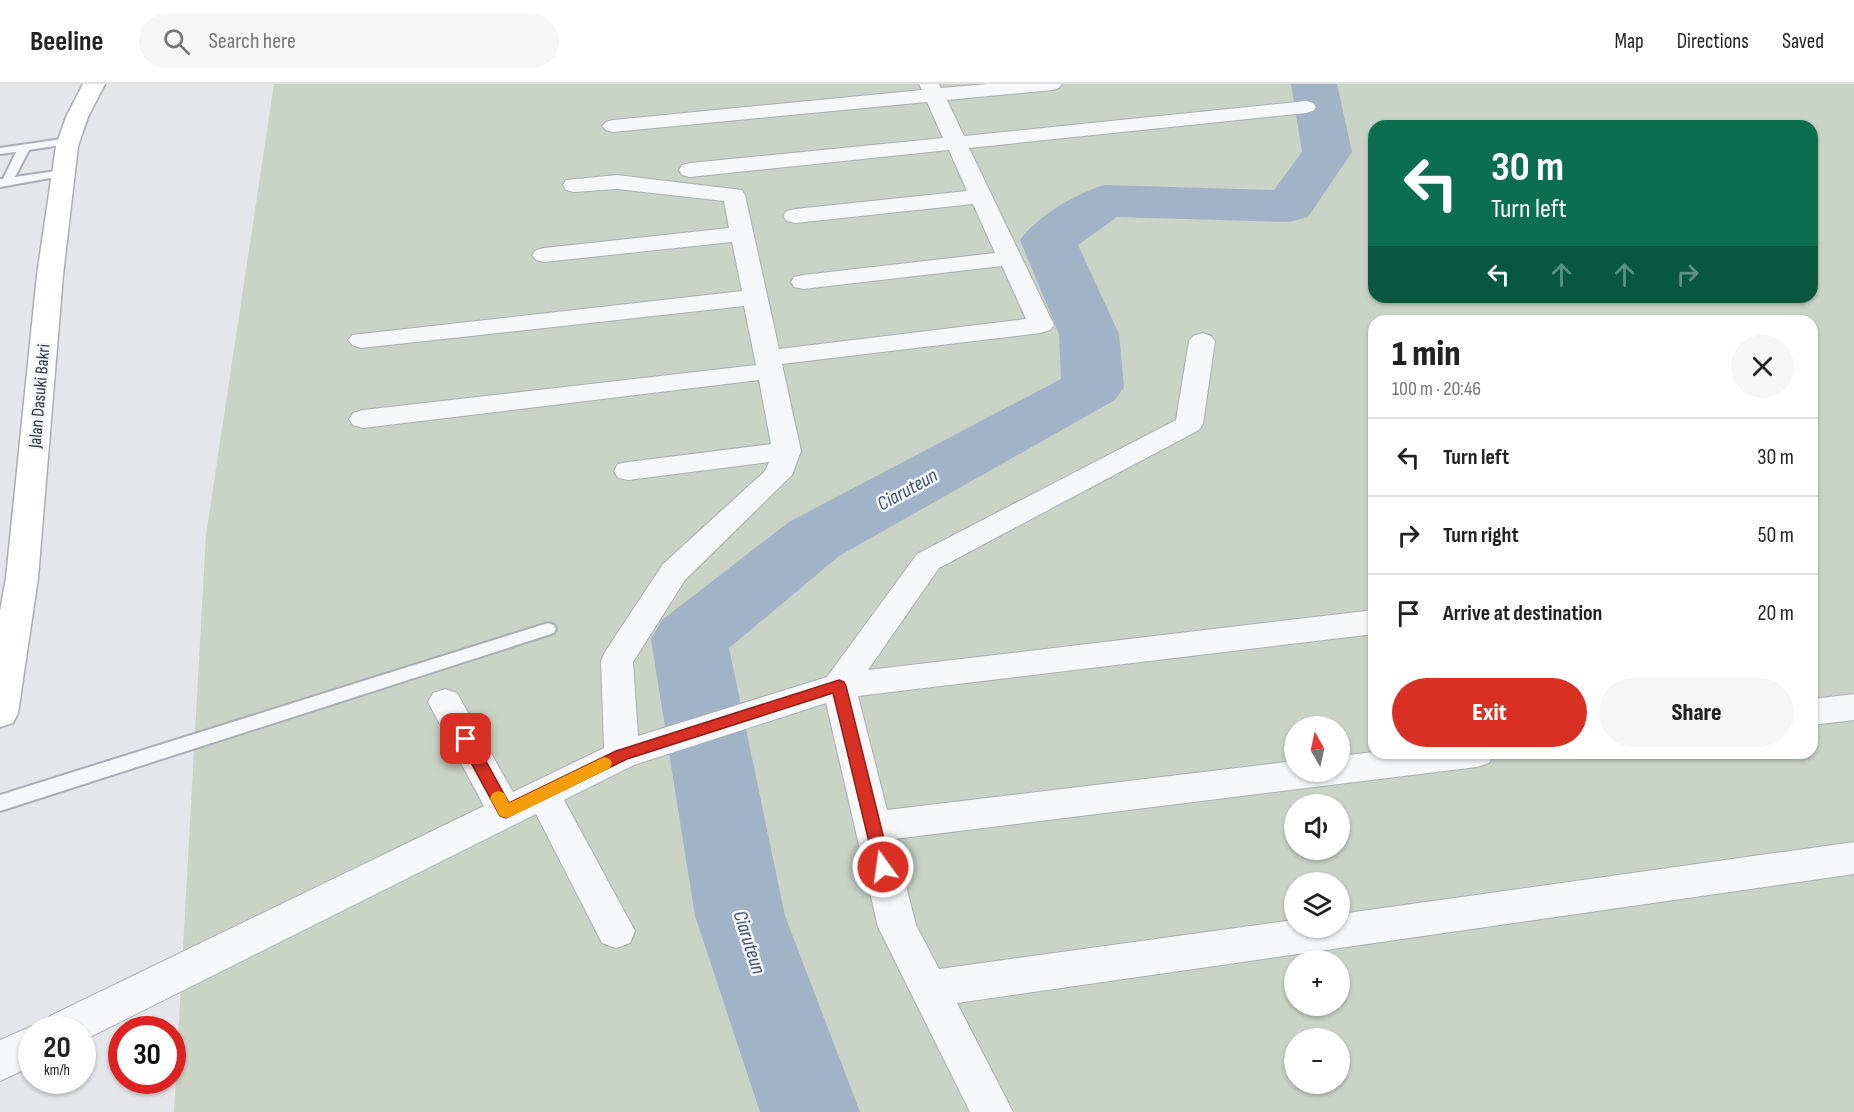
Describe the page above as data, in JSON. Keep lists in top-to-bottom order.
{
  "streets": {
    "main road": ["Jalan Dasuki Bakri"]
  },
  "water": ["Ciaruteun"],
  "north": "top",
  "page": {
    "header": "Beeline",
    "search": "Search here",
    "nav": ["Map", "Directions", "Saved"],
    "turn": ["30 m", "Turn left"],
    "heading": ["1 min", "100 m · 20:46"],
    "list": [
      {
        "name": "Turn left",
        "value": "30 m"
      },
      {
        "name": "Turn right",
        "value": "50 m"
      },
      {
        "name": "Arrive at destination",
        "value": "20 m"
      }
    ],
    "buttons": ["Exit", "Share"],
    "map_buttons": ["+", "−"],
    "speed": "20 km/h",
    "limit": "30"
  }
}
